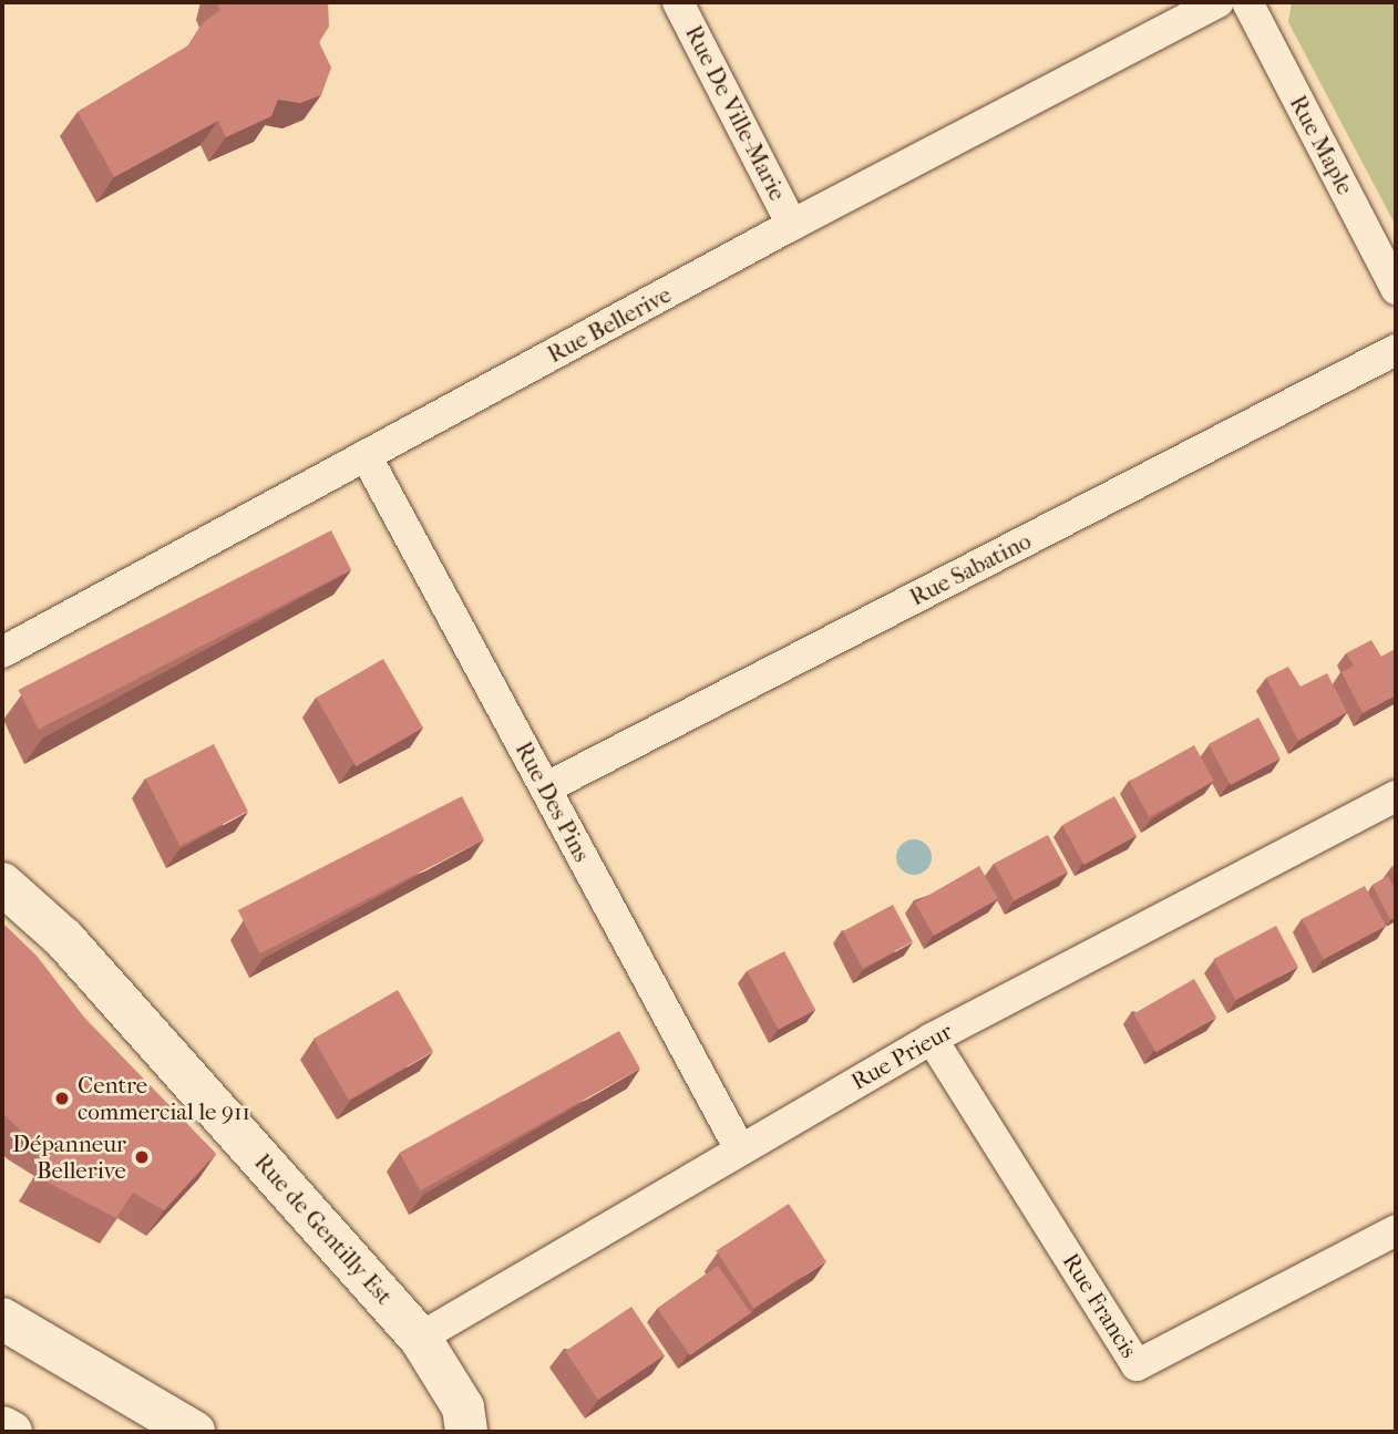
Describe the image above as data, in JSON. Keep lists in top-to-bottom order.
{
  "streets": {
    "street": [
      "Rue De Ville-Marie",
      "Rue Maple",
      "Rue Bellerive",
      "Rue Sabatino",
      "Rue Des Pins",
      "Rue Prieur",
      "Rue de Gentilly Est",
      "Rue Francis"
    ]
  },
  "crossings": [
    ["Rue De Ville-Marie", "Rue Bellerive"],
    ["Rue Bellerive", "Rue Des Pins"],
    ["Rue Sabatino", "Rue Des Pins"],
    ["Rue Des Pins", "Rue Prieur"],
    ["Rue Prieur", "Rue de Gentilly Est"],
    ["Rue Prieur", "Rue Francis"]
  ],
  "places": ["Centre commercial le 911", "Dépanneur Bellerive"]
}
